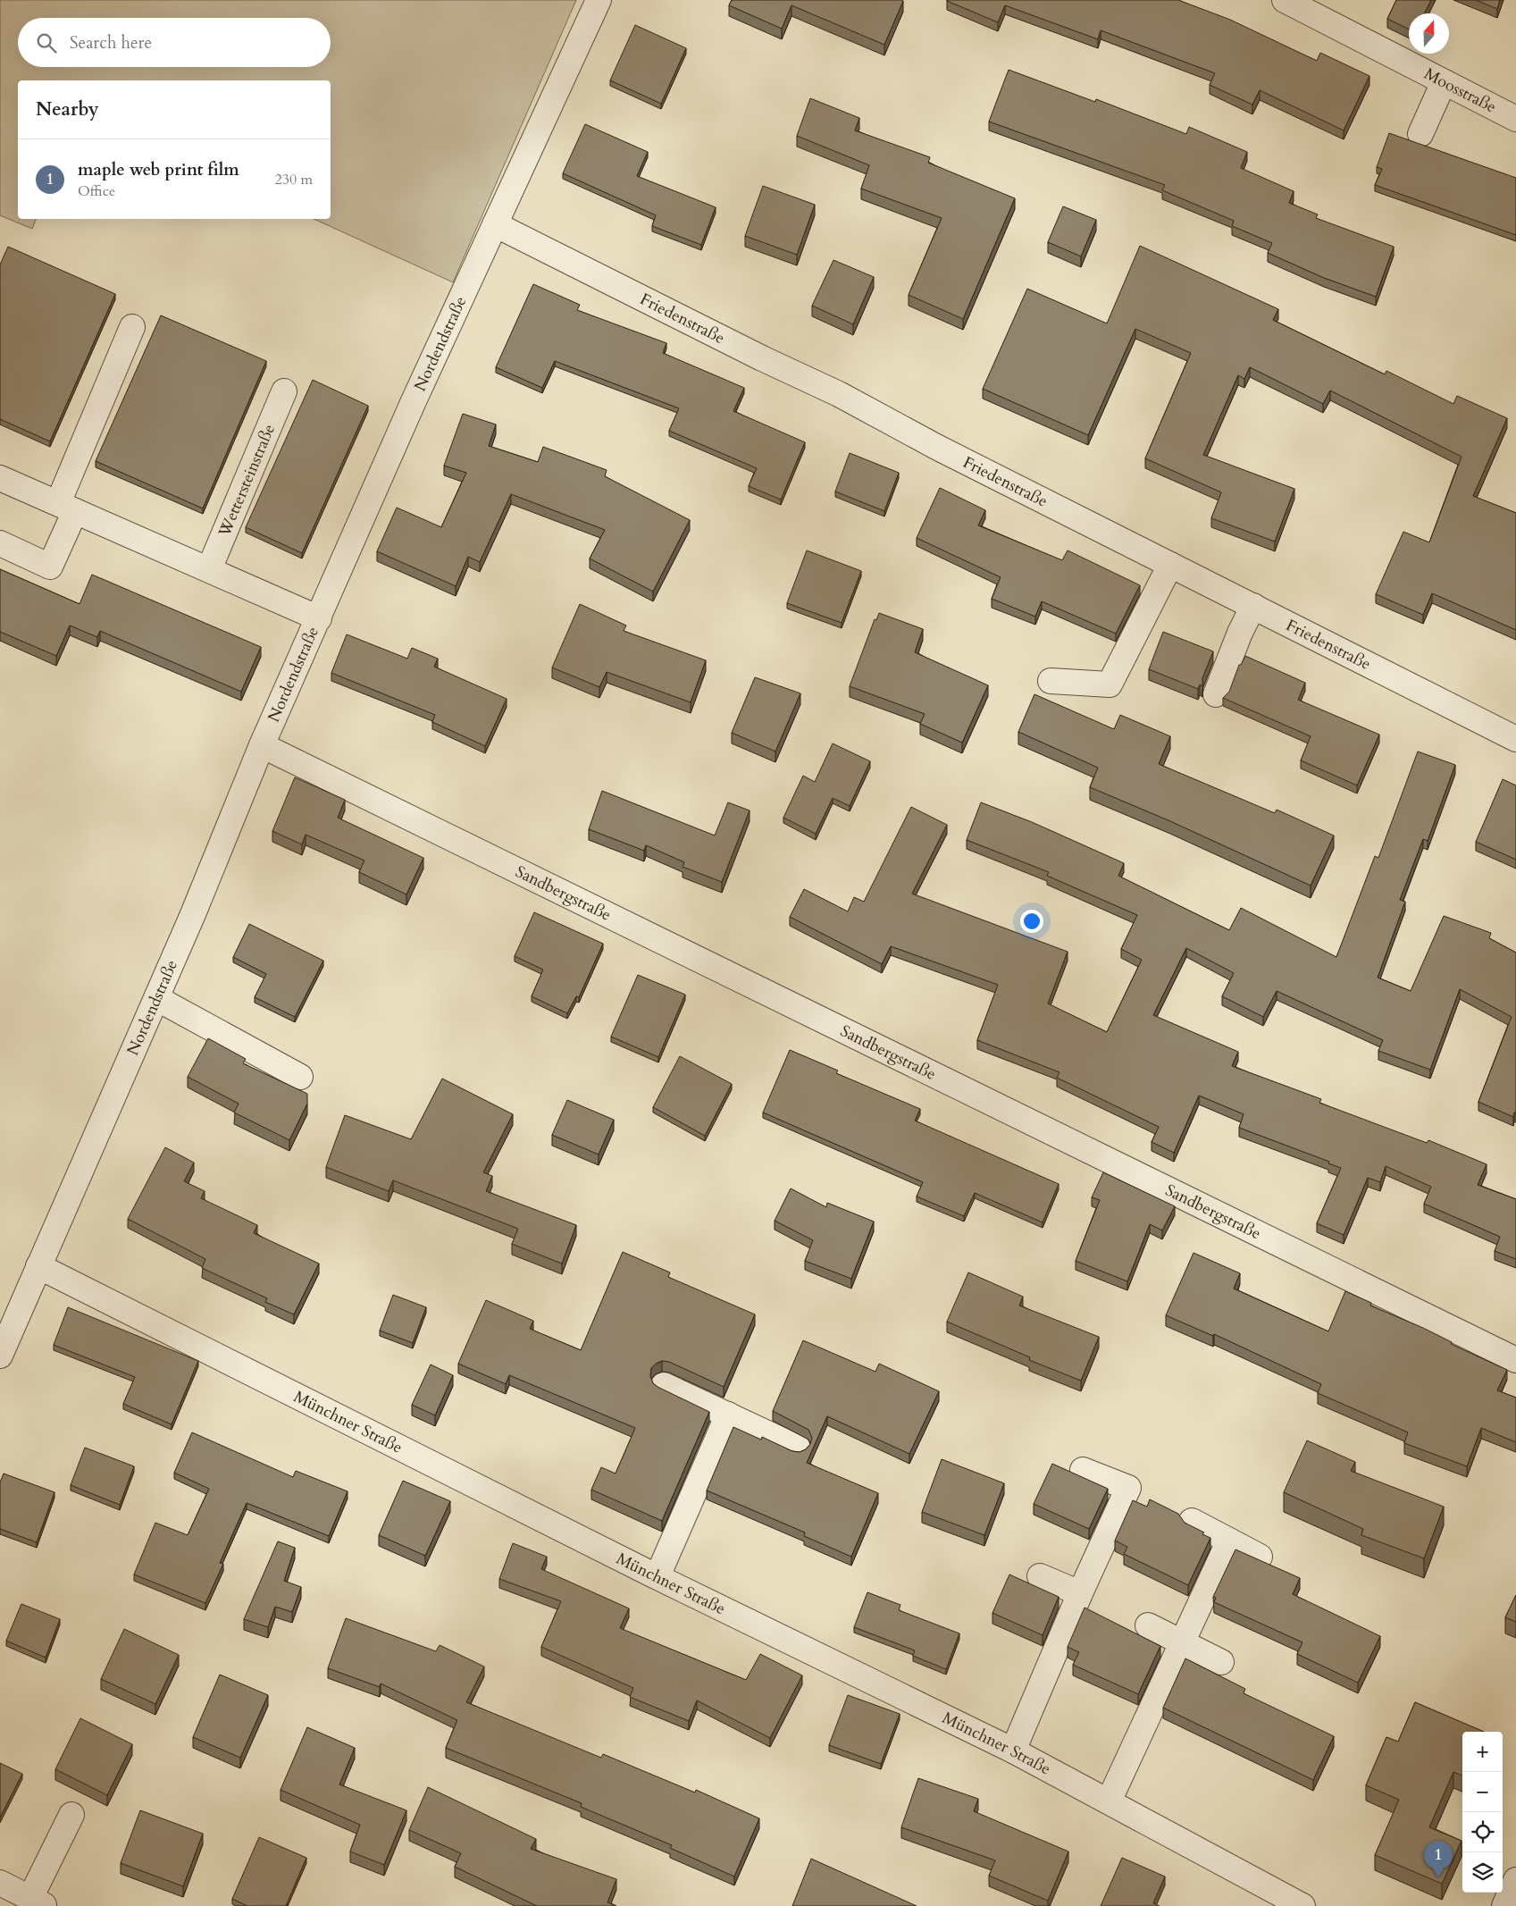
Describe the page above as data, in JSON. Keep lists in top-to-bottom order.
{
  "streets": {
    "street": [
      "Moosstraße",
      "Friedenstraße",
      "Nordendstraße",
      "Wettersteinstraße",
      "Sandbergstraße",
      "Münchner Straße"
    ]
  },
  "crossings": [
    ["Friedenstraße", "Nordendstraße"],
    ["Nordendstraße", "Sandbergstraße"],
    ["Nordendstraße", "Münchner Straße"]
  ],
  "north": "top",
  "page": {
    "search": "Search here",
    "heading": "Nearby",
    "list": [
      {
        "mark": "1",
        "name": "maple web print film",
        "note": "Office",
        "value": "230 m"
      }
    ],
    "map_buttons": ["+", "−"],
    "pins": "1"
  }
}
